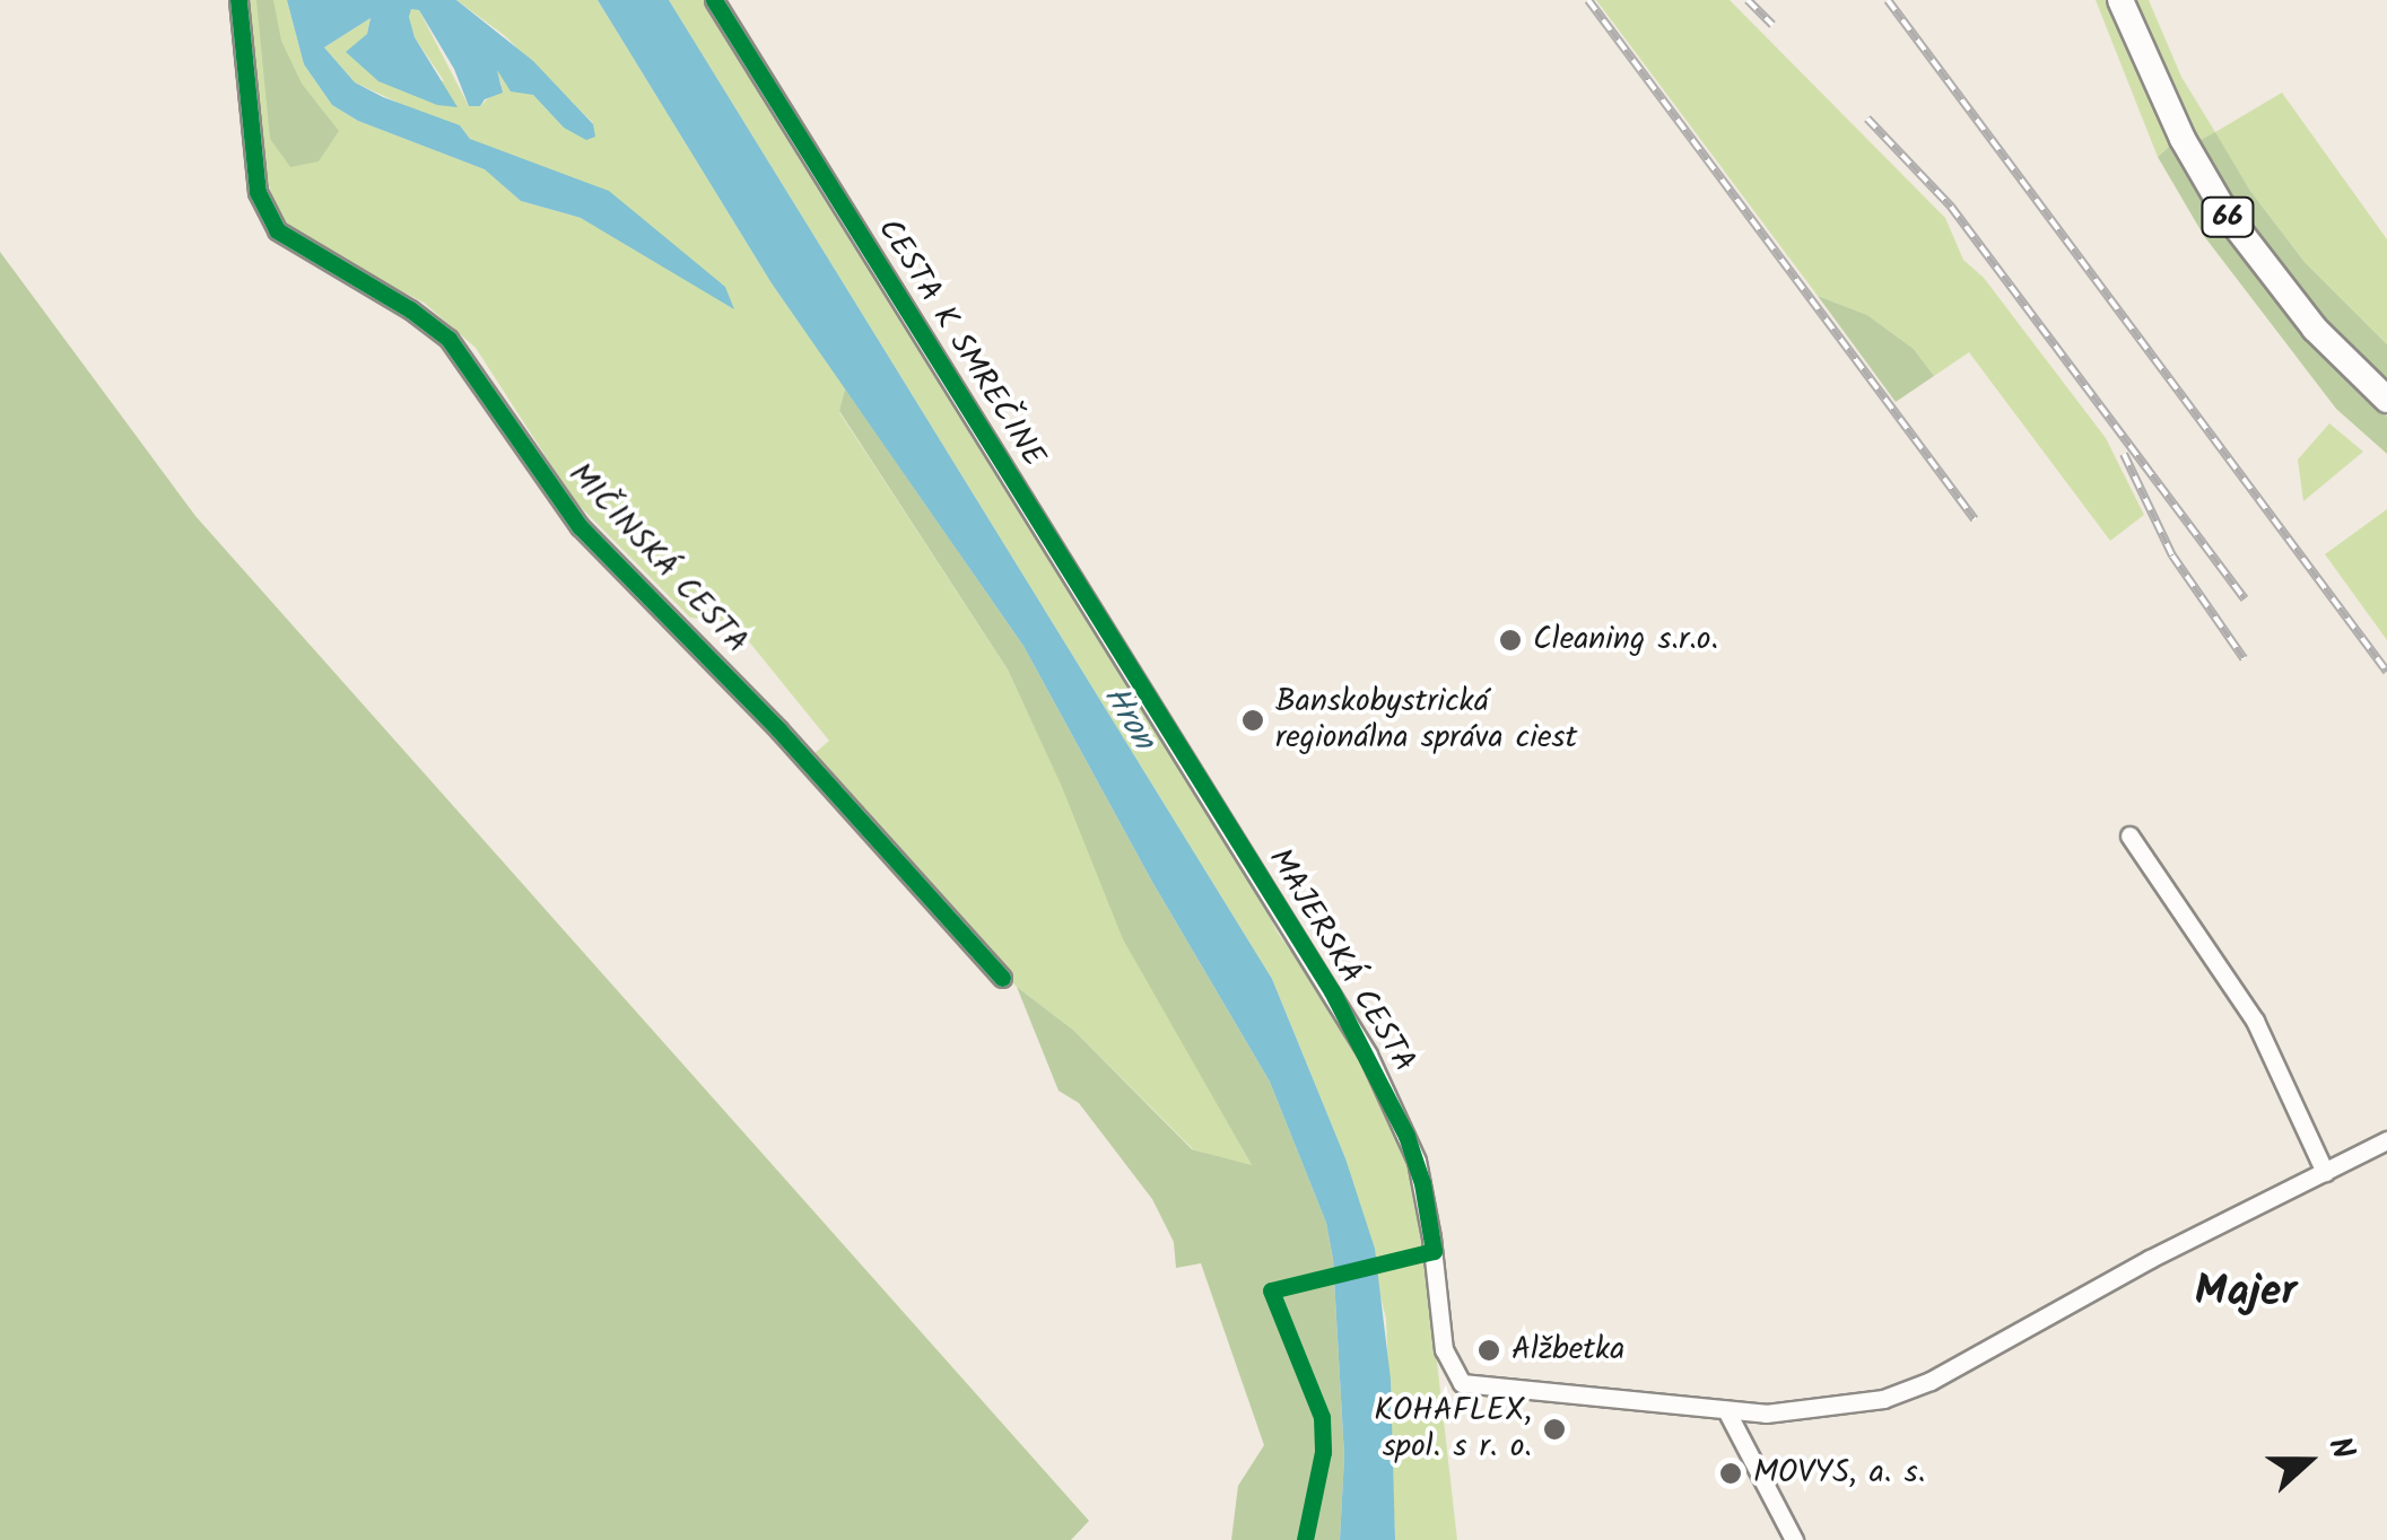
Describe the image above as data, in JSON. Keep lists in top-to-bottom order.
{
  "streets": {
    "main road": ["66"],
    "street": ["CESTA K SMREČINE", "MIČINSKÁ CESTA", "MAJERSKÁ CESTA"]
  },
  "crossings": [
    ["CESTA K SMREČINE", "MAJERSKÁ CESTA"]
  ],
  "districts": ["Majer"],
  "water": ["Hron"],
  "places": [
    "Cleaning s.r.o.",
    "Banskobystrická regionálna správa ciest",
    "Alžbetka",
    "KOHAFLEX, spol. s r. o.",
    "MOVYS, a. s."
  ],
  "north": "right"
}
